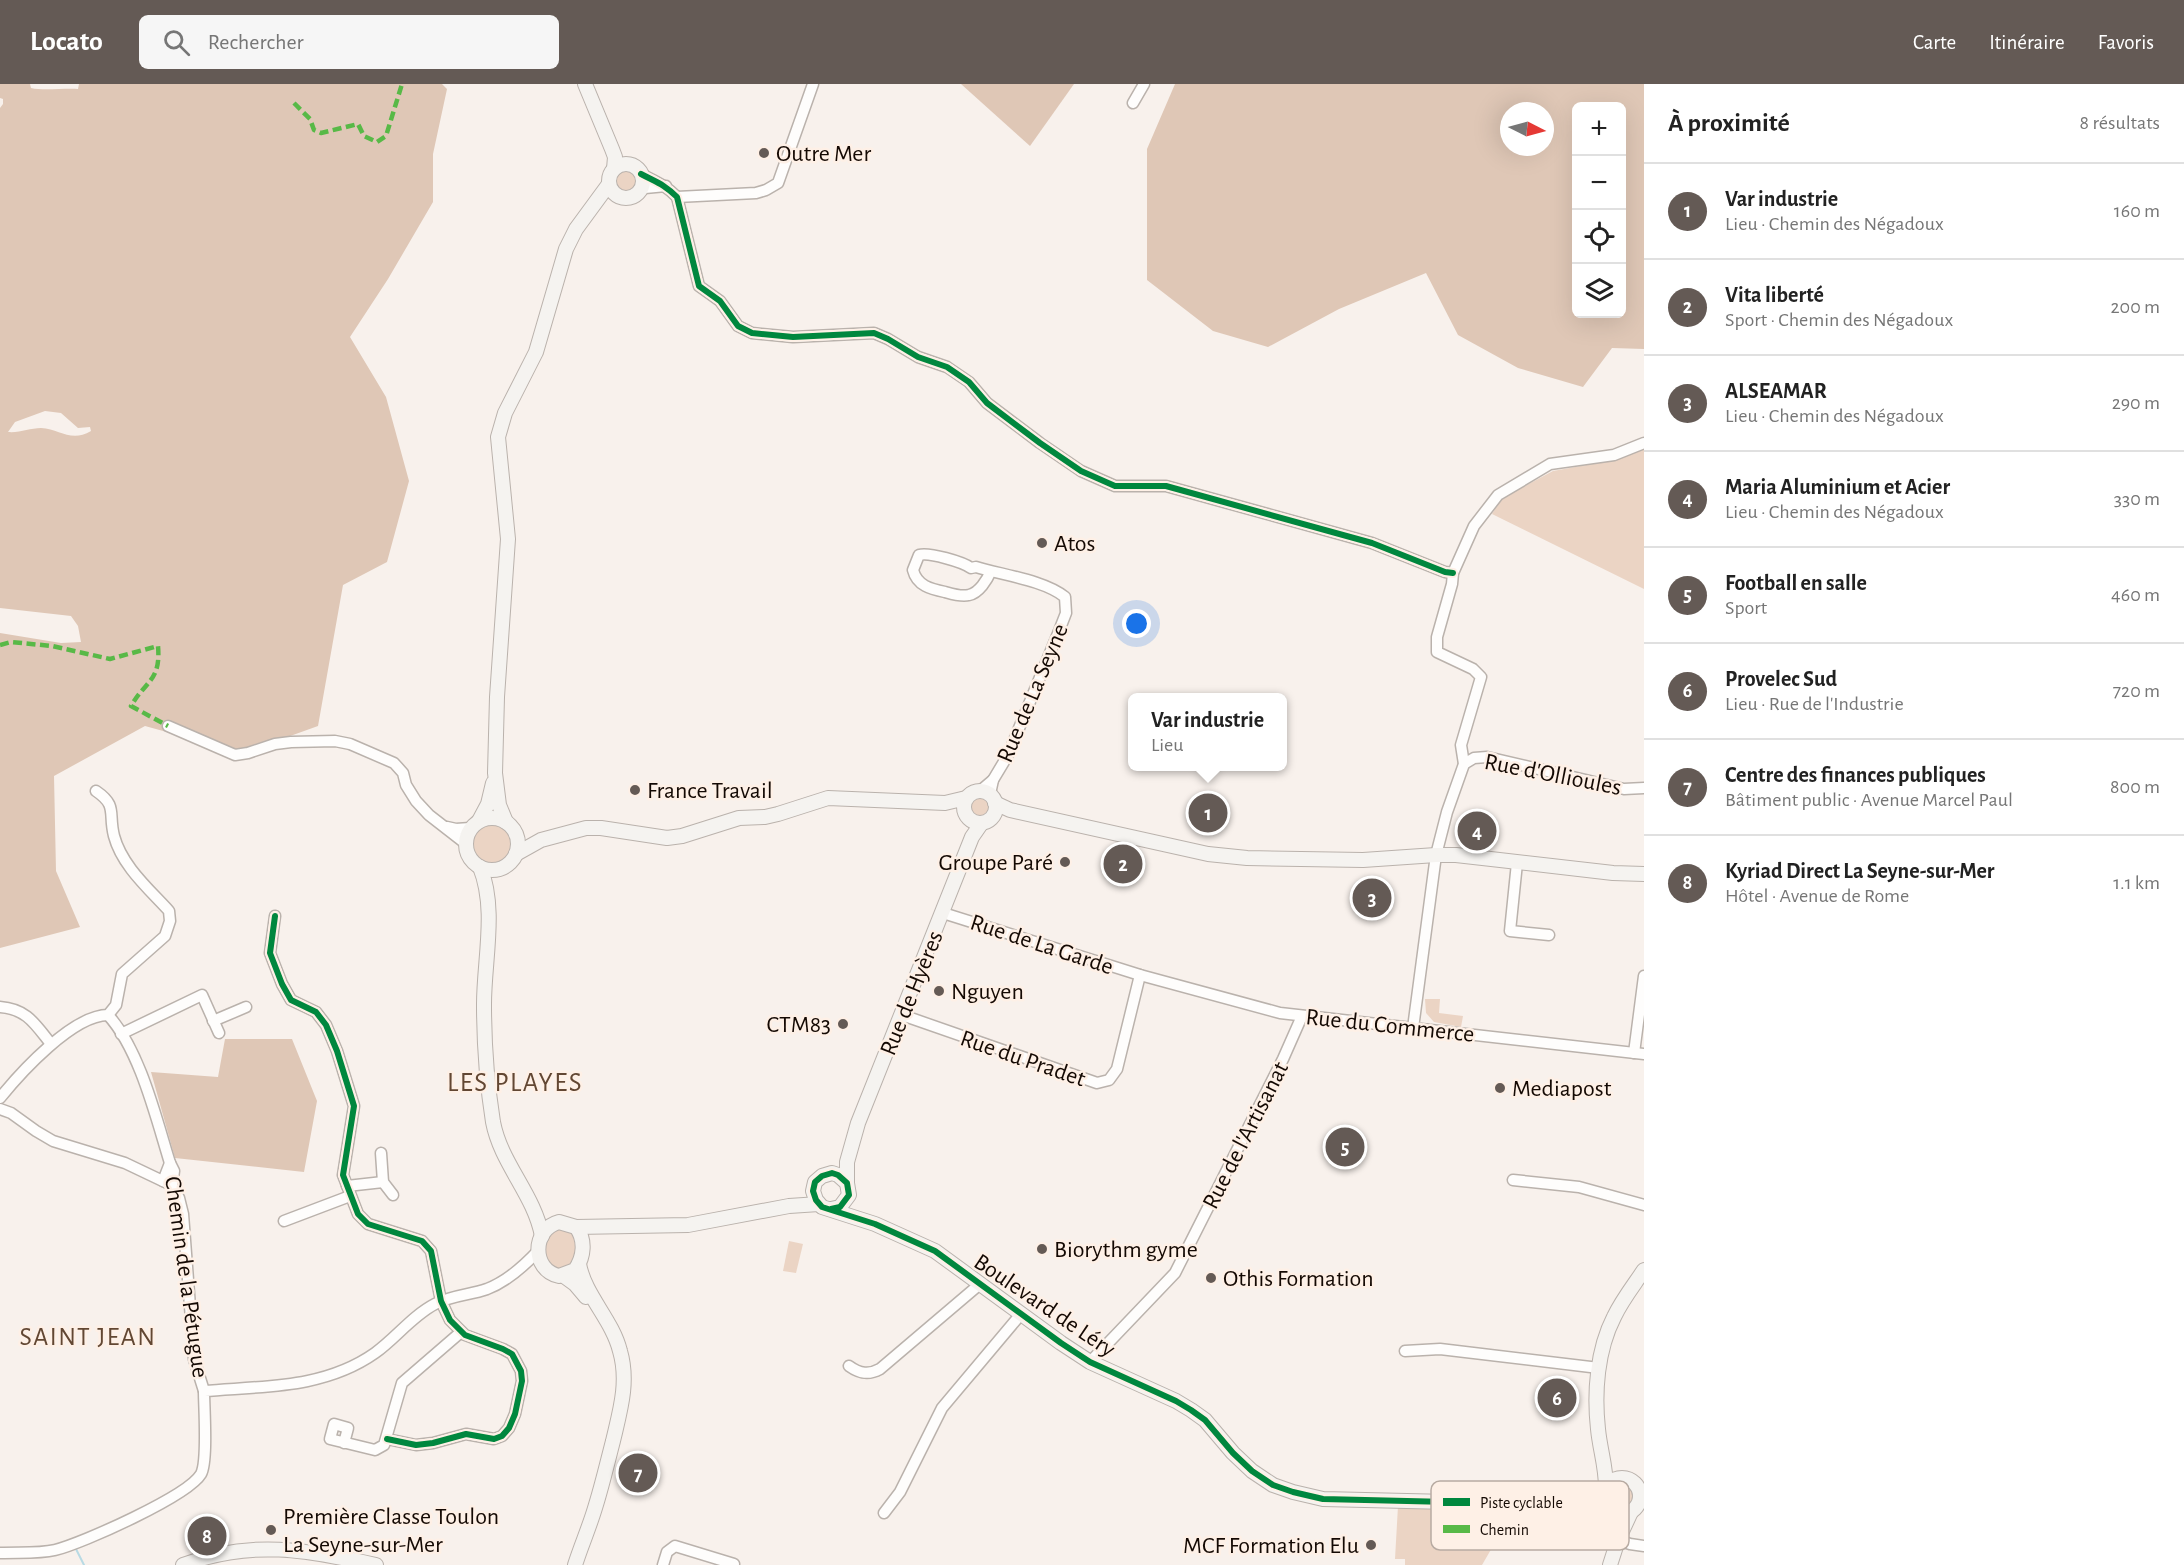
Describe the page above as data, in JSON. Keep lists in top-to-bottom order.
{
  "streets": {
    "street": [
      "Rue de La Seyne",
      "Rue d'Ollioules",
      "Rue de La Garde",
      "Rue de Hyères",
      "Rue du Commerce",
      "Rue du Pradet",
      "Rue de l'Artisanat",
      "Chemin de la Pétugue",
      "Boulevard de Léry"
    ]
  },
  "crossings": [
    ["Rue de La Garde", "Rue de Hyères"],
    ["Rue de La Garde", "Rue du Commerce"],
    ["Rue de La Garde", "Rue du Pradet"],
    ["Rue de Hyères", "Rue du Pradet"],
    ["Rue de Hyères", "Boulevard de Léry"],
    ["Rue du Commerce", "Rue du Pradet"],
    ["Rue du Commerce", "Rue de l'Artisanat"],
    ["Rue de l'Artisanat", "Boulevard de Léry"]
  ],
  "districts": ["LES PLAYES", "SAINT JEAN"],
  "places": [
    "Outre Mer",
    "Atos",
    "France Travail",
    "Groupe Paré",
    "Nguyen",
    "CTM83",
    "Mediapost",
    "Biorythm gyme",
    "Othis Formation",
    "Première Classe Toulon La Seyne-sur-Mer",
    "MCF Formation Elu"
  ],
  "legend": ["Piste cyclable", "Chemin"],
  "north": "right",
  "page": {
    "header": "Locato",
    "search": "Rechercher",
    "nav": ["Carte", "Itinéraire", "Favoris"],
    "heading": ["À proximité", "8 résultats"],
    "map_buttons": ["+", "−"],
    "list": [
      {
        "mark": "1",
        "name": "Var industrie",
        "note": "Lieu · Chemin des Négadoux",
        "value": "160 m"
      },
      {
        "mark": "2",
        "name": "Vita liberté",
        "note": "Sport · Chemin des Négadoux",
        "value": "200 m"
      },
      {
        "mark": "3",
        "name": "ALSEAMAR",
        "note": "Lieu · Chemin des Négadoux",
        "value": "290 m"
      },
      {
        "mark": "4",
        "name": "Maria Aluminium et Acier",
        "note": "Lieu · Chemin des Négadoux",
        "value": "330 m"
      },
      {
        "mark": "5",
        "name": "Football en salle",
        "note": "Sport",
        "value": "460 m"
      },
      {
        "mark": "6",
        "name": "Provelec Sud",
        "note": "Lieu · Rue de l'Industrie",
        "value": "720 m"
      },
      {
        "mark": "7",
        "name": "Centre des finances publiques",
        "note": "Bâtiment public · Avenue Marcel Paul",
        "value": "800 m"
      },
      {
        "mark": "8",
        "name": "Kyriad Direct La Seyne-sur-Mer",
        "note": "Hôtel · Avenue de Rome",
        "value": "1.1 km"
      }
    ],
    "popup": ["Var industrie", "Lieu"],
    "pins": [
      "1",
      "4",
      "2",
      "3",
      "5",
      "6",
      "7",
      "8"
    ]
  }
}
